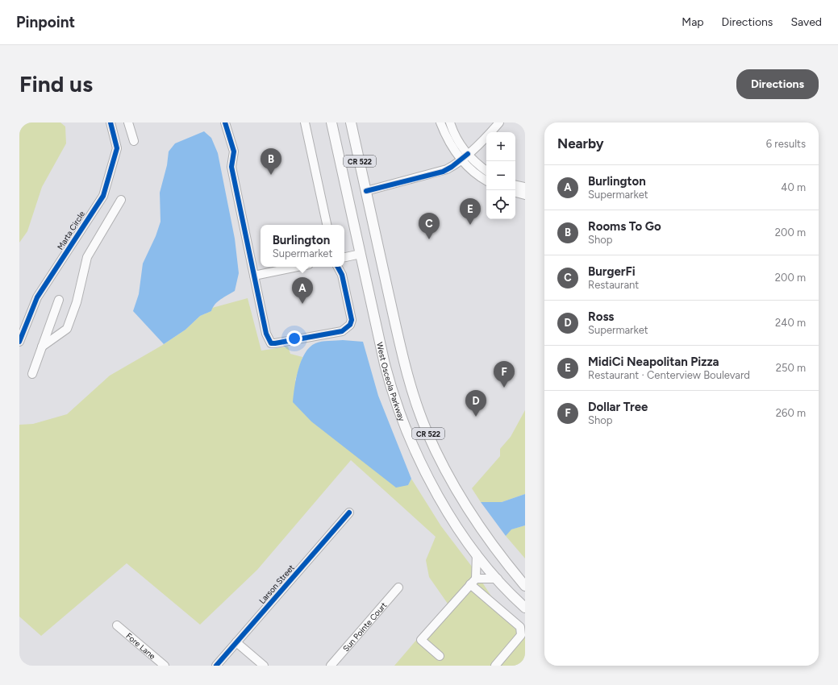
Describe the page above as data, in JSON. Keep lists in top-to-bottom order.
{
  "streets": {
    "main road": ["CR 522", "West Osceola Parkway"],
    "street": [
      "Marta Circle",
      "Larson Street",
      "Sun Pointe Court",
      "Fore Lane"
    ]
  },
  "page": {
    "header": "Pinpoint",
    "nav": ["Map", "Directions", "Saved"],
    "buttons": "Directions",
    "title": "Find us",
    "heading": ["Nearby", "6 results"],
    "map_buttons": ["+", "−"],
    "pins": [
      "B",
      "E",
      "C",
      "A",
      "F",
      "D"
    ],
    "list": [
      {
        "mark": "A",
        "name": "Burlington",
        "note": "Supermarket",
        "value": "40 m"
      },
      {
        "mark": "B",
        "name": "Rooms To Go",
        "note": "Shop",
        "value": "200 m"
      },
      {
        "mark": "C",
        "name": "BurgerFi",
        "note": "Restaurant",
        "value": "200 m"
      },
      {
        "mark": "D",
        "name": "Ross",
        "note": "Supermarket",
        "value": "240 m"
      },
      {
        "mark": "E",
        "name": "MidiCi Neapolitan Pizza",
        "note": "Restaurant · Centerview Boulevard",
        "value": "250 m"
      },
      {
        "mark": "F",
        "name": "Dollar Tree",
        "note": "Shop",
        "value": "260 m"
      }
    ],
    "popup": ["Burlington", "Supermarket"]
  }
}
